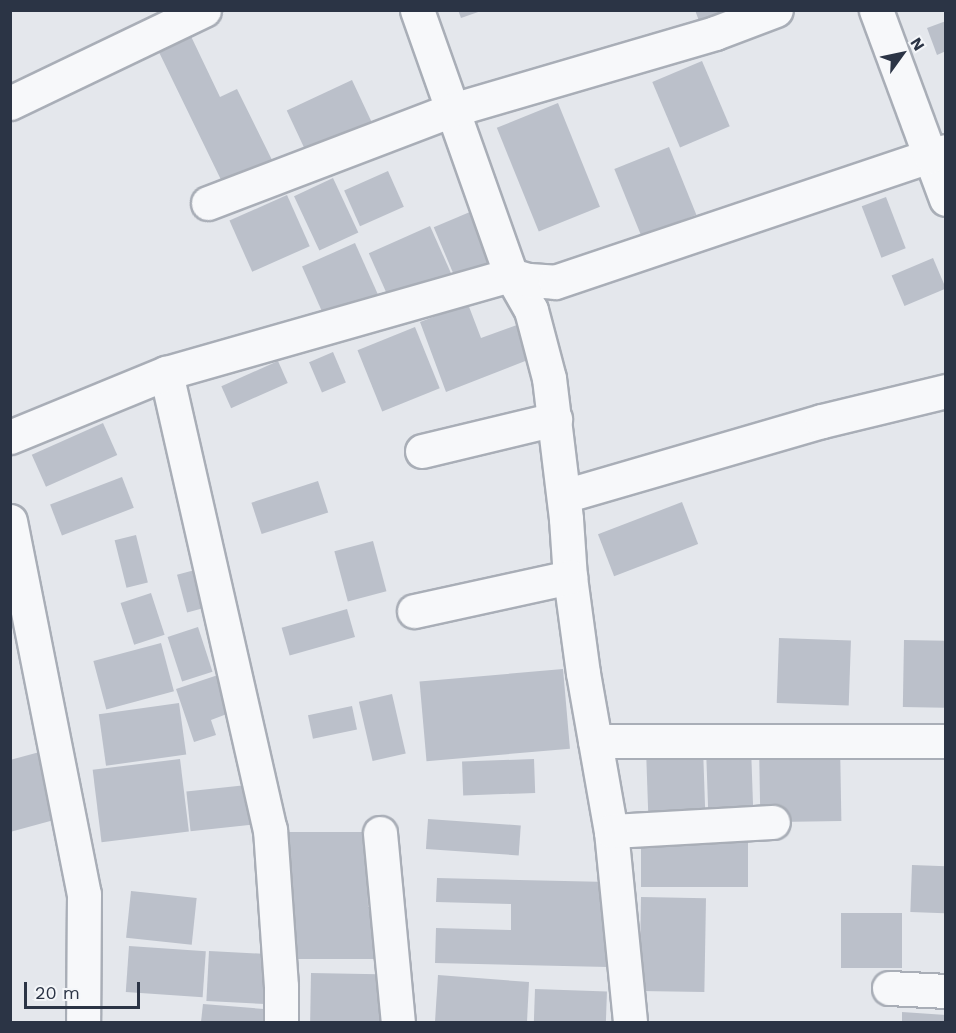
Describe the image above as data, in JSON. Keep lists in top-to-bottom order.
{
  "scale_bar": "20 m",
  "north": "top right"
}
